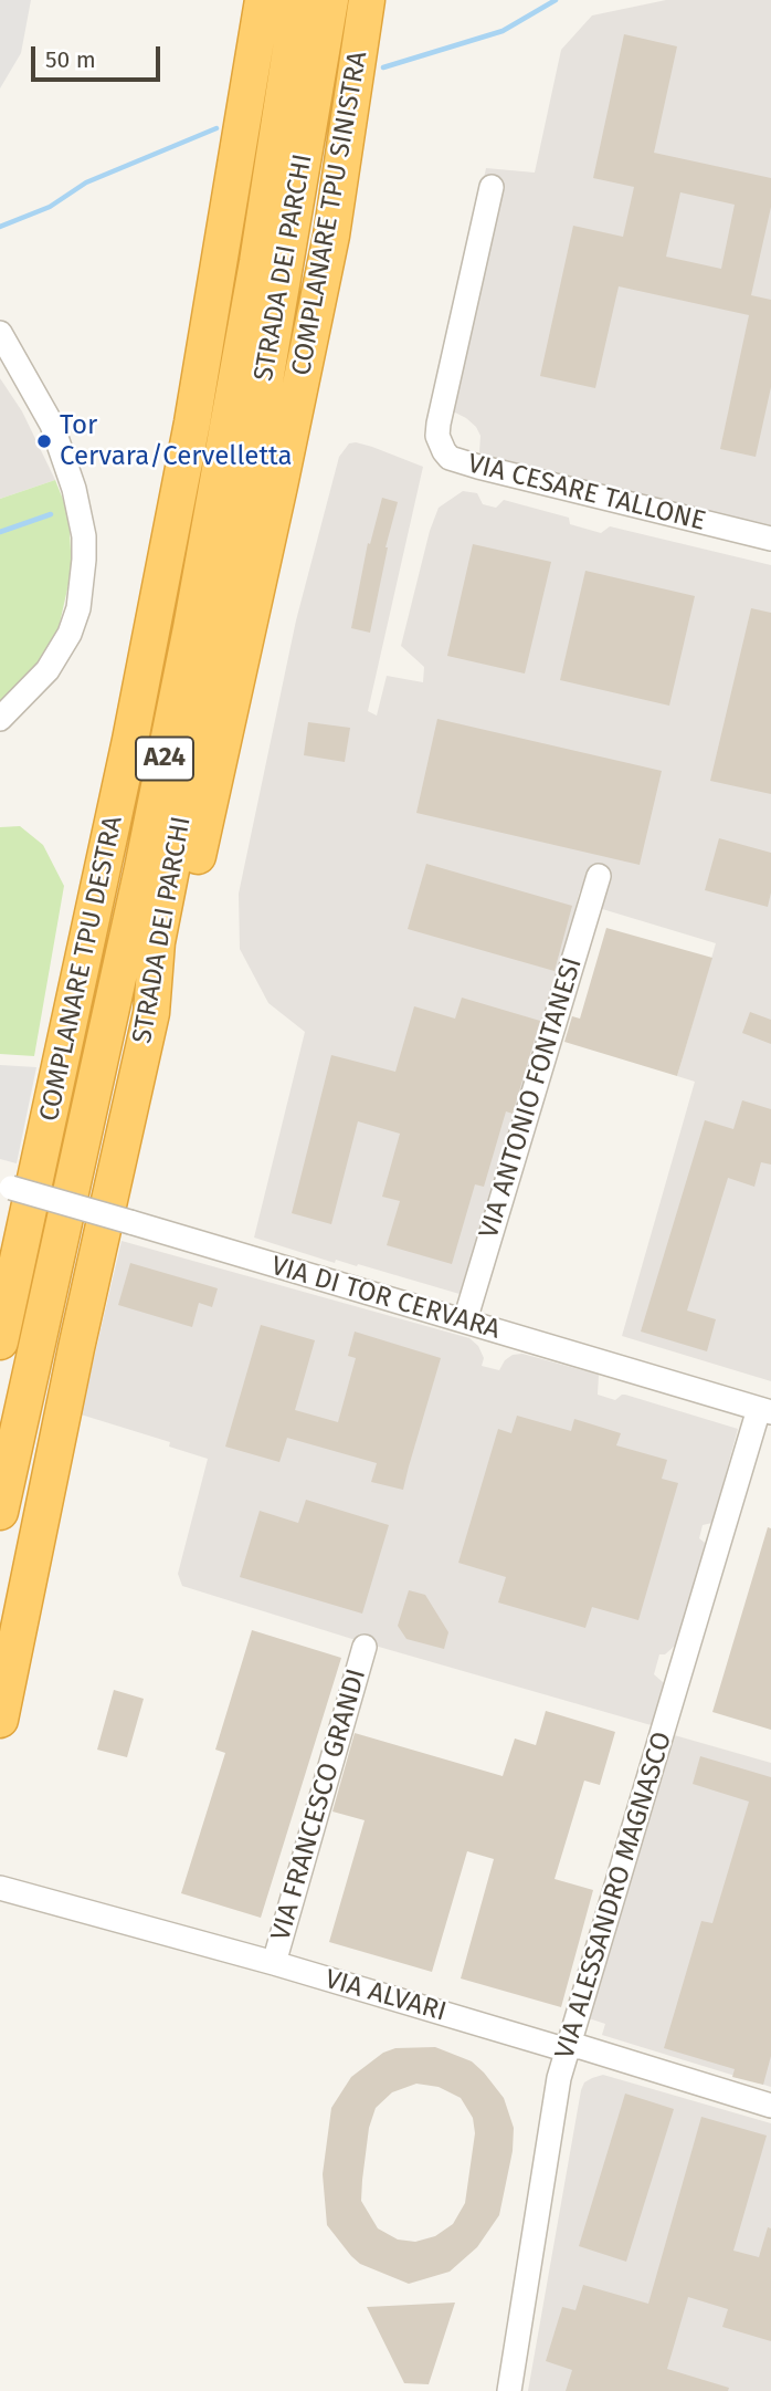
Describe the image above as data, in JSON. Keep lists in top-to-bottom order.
{
  "streets": {
    "highway": [
      "COMPLANARE TPU SINISTRA",
      "STRADA DEI PARCHI",
      "A24",
      "COMPLANARE TPU DESTRA"
    ],
    "street": [
      "VIA CESARE TALLONE",
      "VIA ANTONIO FONTANESI",
      "VIA DI TOR CERVARA",
      "VIA FRANCESCO GRANDI",
      "VIA ALESSANDRO MAGNASCO",
      "VIA ALVARI"
    ]
  },
  "crossings": [
    ["COMPLANARE TPU SINISTRA", "STRADA DEI PARCHI"],
    ["VIA ANTONIO FONTANESI", "VIA DI TOR CERVARA"],
    ["VIA DI TOR CERVARA", "VIA ALESSANDRO MAGNASCO"],
    ["VIA FRANCESCO GRANDI", "VIA ALVARI"],
    ["VIA ALESSANDRO MAGNASCO", "VIA ALVARI"]
  ],
  "places": ["Tor Cervara/Cervelletta"],
  "scale_bar": "50 m"
}
